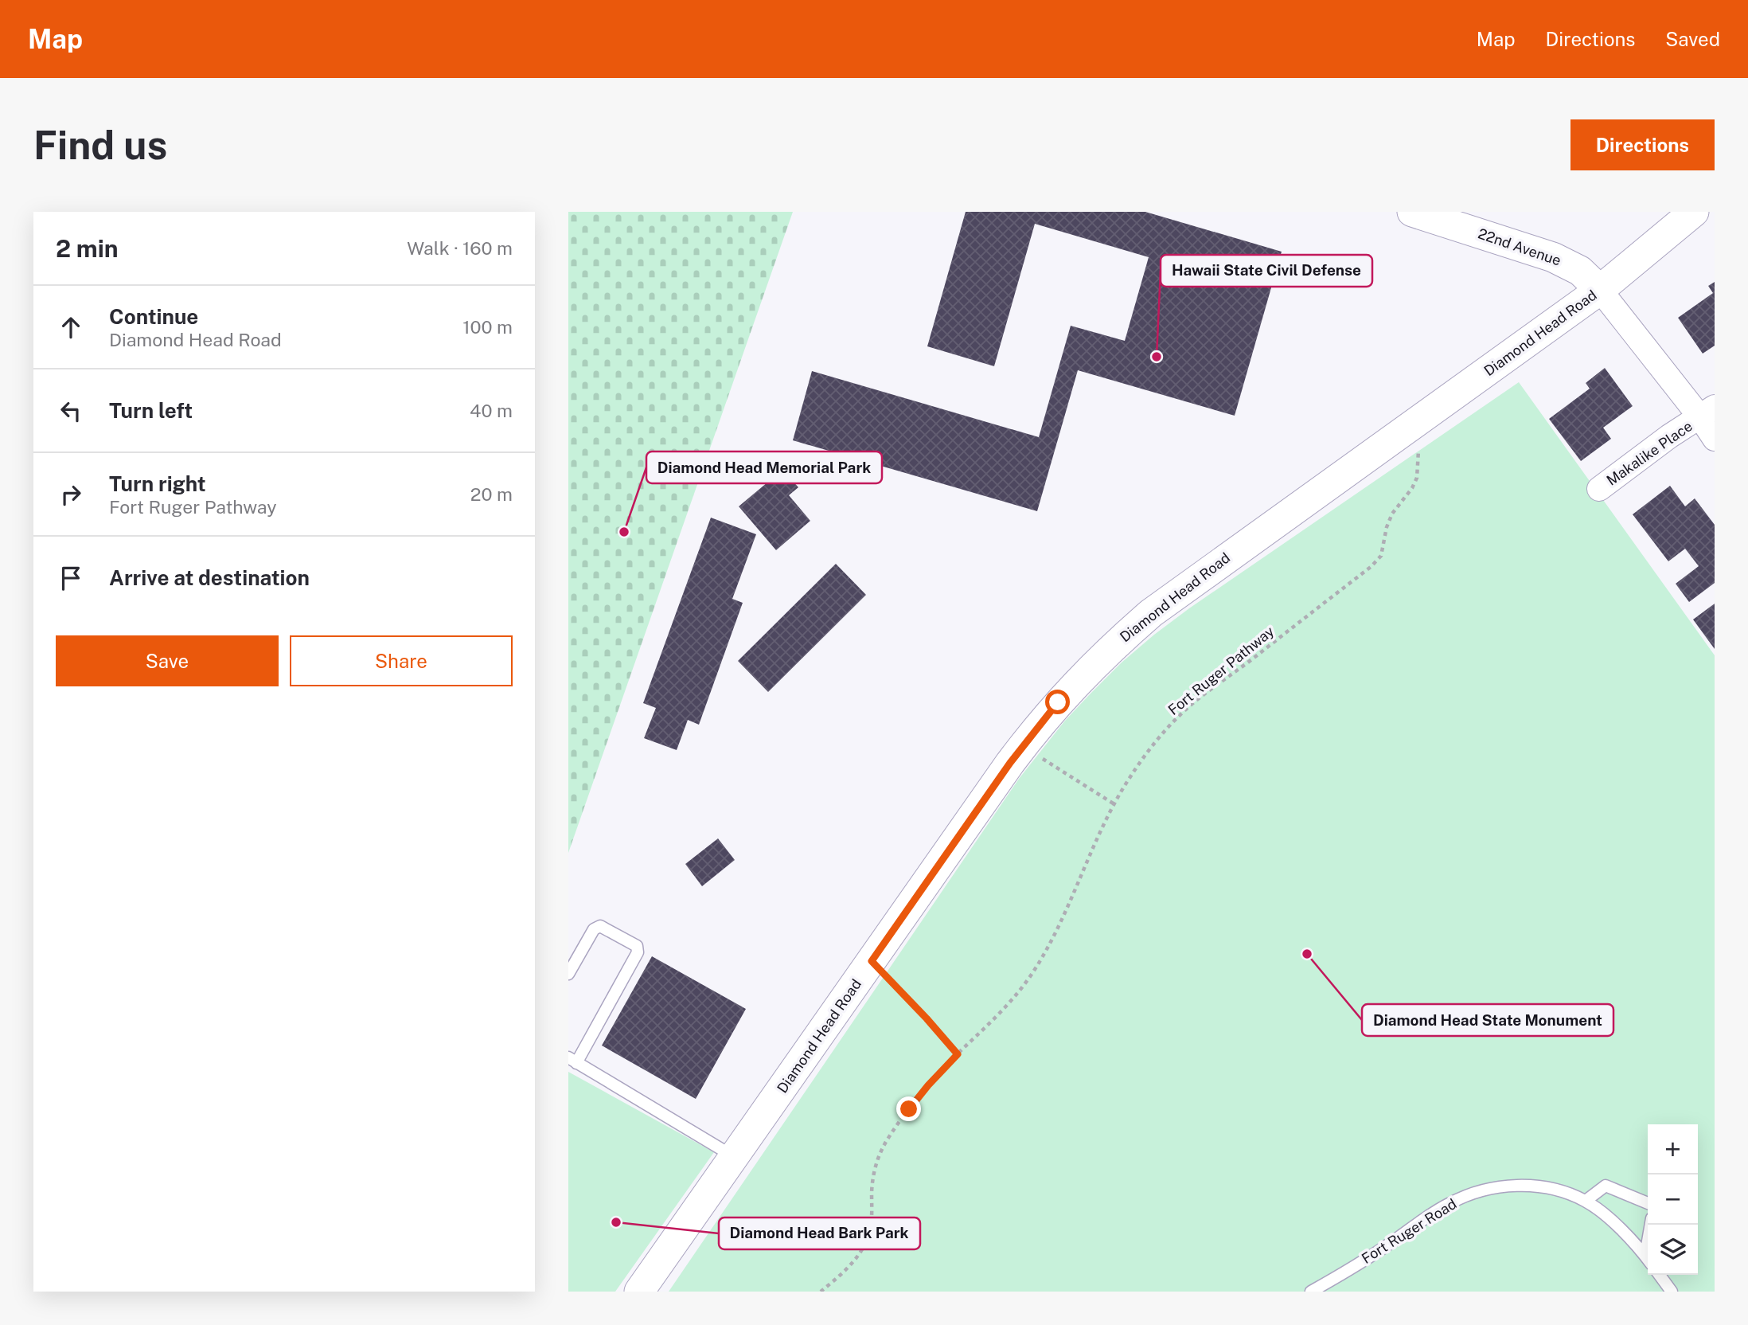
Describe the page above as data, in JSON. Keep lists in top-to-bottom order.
{
  "streets": {
    "street": ["22nd Avenue", "Diamond Head Road", "Makalike Place"],
    "lane": ["Fort Ruger Road"],
    "path": ["Fort Ruger Pathway"]
  },
  "crossings": [
    ["22nd Avenue", "Diamond Head Road"],
    ["22nd Avenue", "Makalike Place"]
  ],
  "places": [
    "Hawaii State Civil Defense",
    "Diamond Head Memorial Park",
    "Diamond Head State Monument",
    "Diamond Head Bark Park"
  ],
  "page": {
    "header": "Map",
    "nav": ["Map", "Directions", "Saved"],
    "buttons": [
      "Directions",
      ["Save", "Share"]
    ],
    "title": "Find us",
    "heading": ["2 min", "Walk · 160 m"],
    "list": [
      ["Continue", "Diamond Head Road", "100 m"],
      ["Turn left", "40 m"],
      ["Turn right", "Fort Ruger Pathway", "20 m"],
      "Arrive at destination"
    ],
    "map_buttons": ["+", "−"]
  }
}
